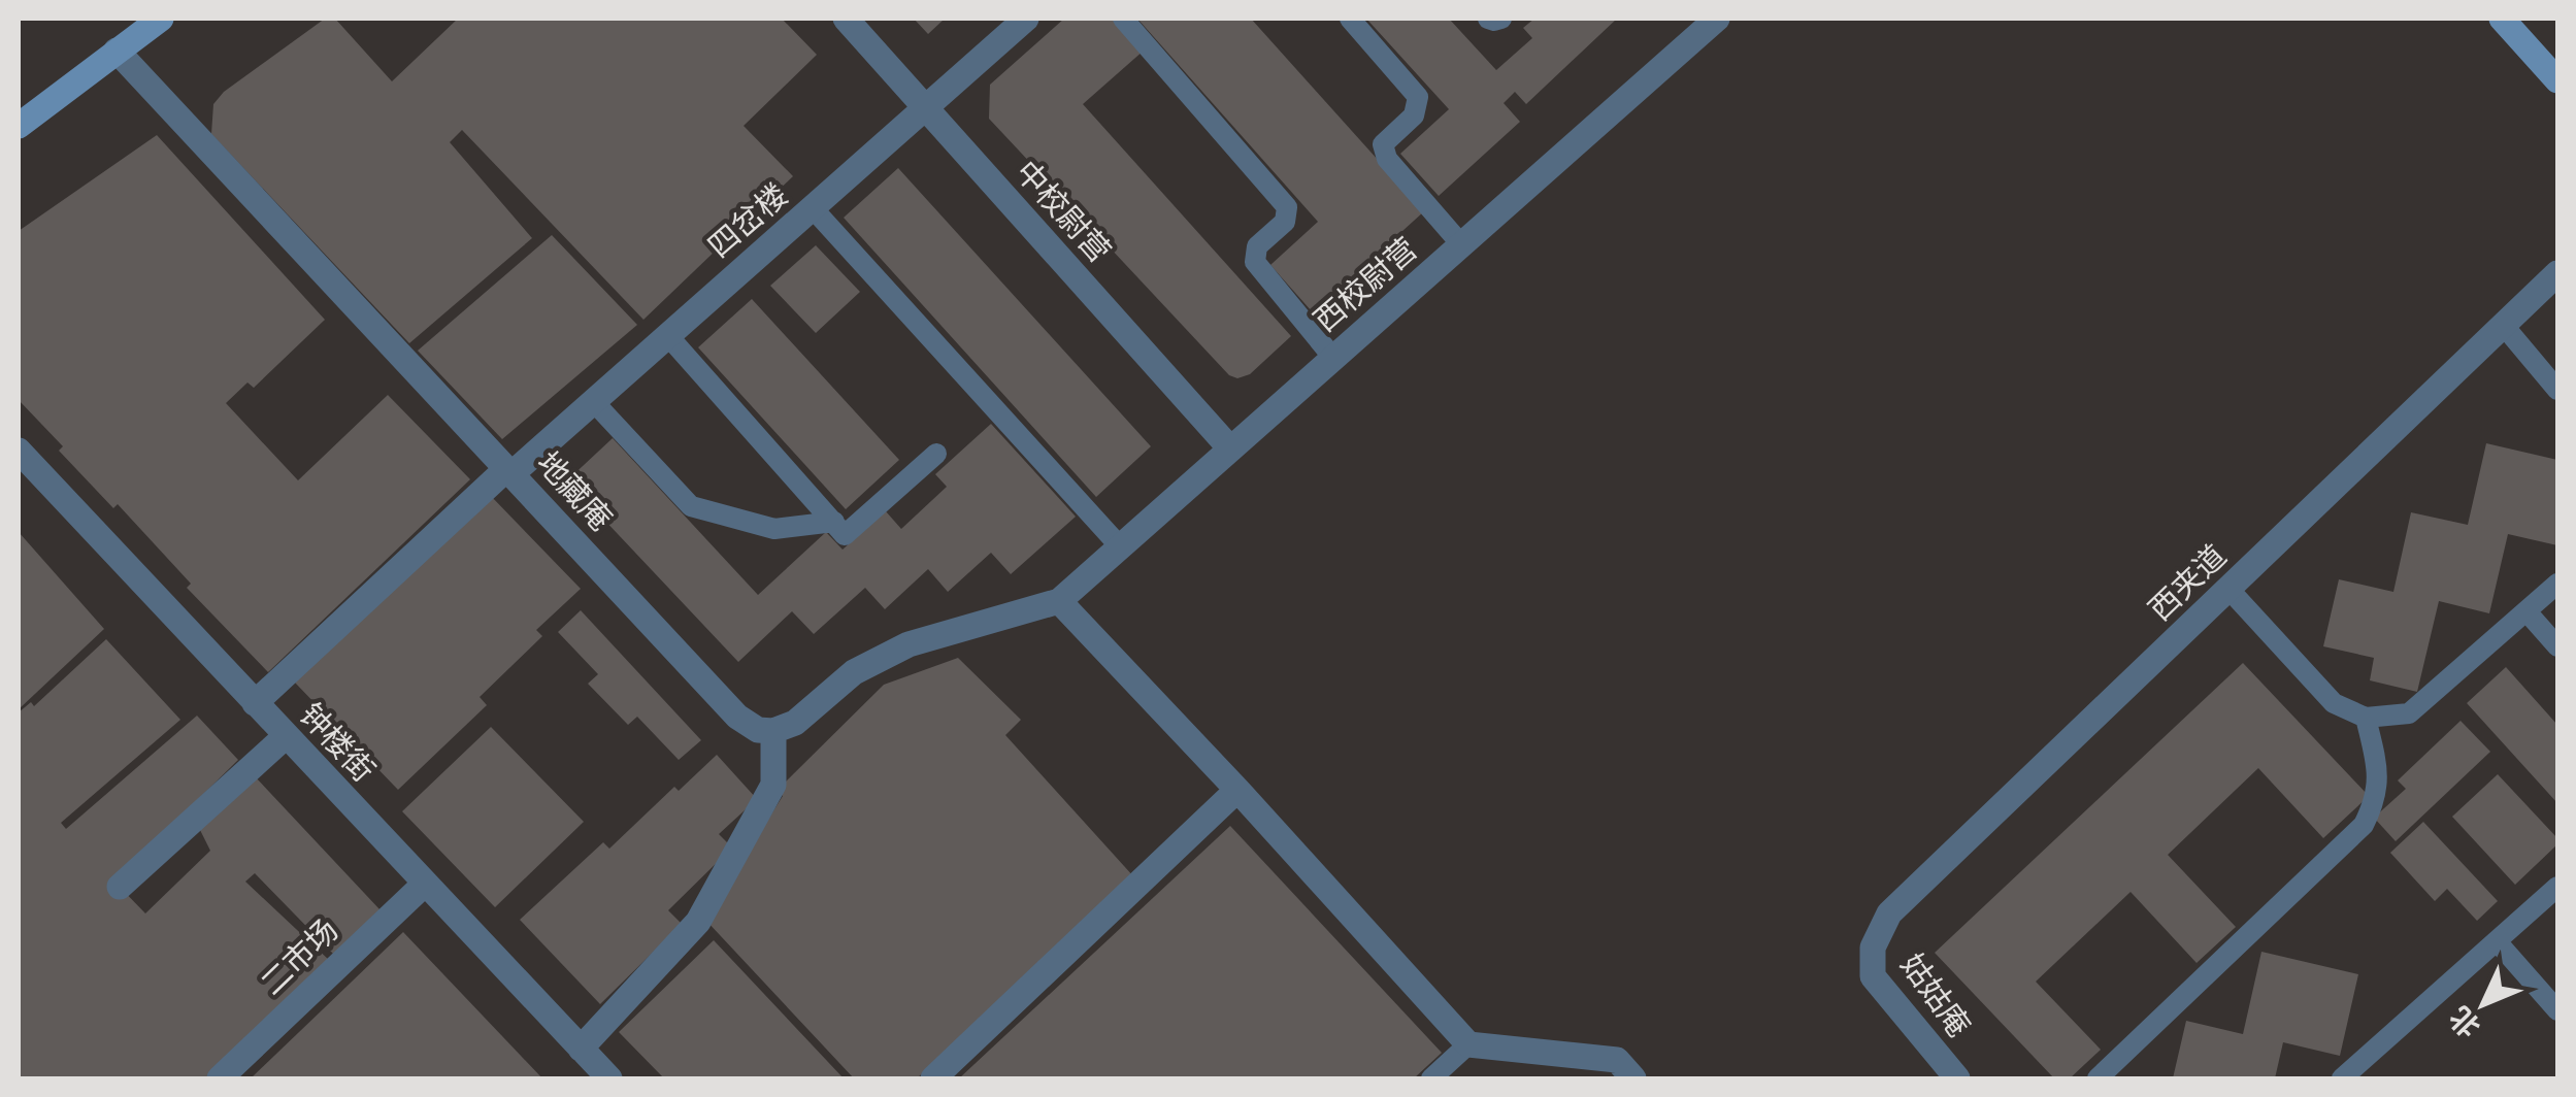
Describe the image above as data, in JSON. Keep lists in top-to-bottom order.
{
  "streets": {
    "street": [
      "中校尉营",
      "四岔楼",
      "西校尉营",
      "地藏庵",
      "西夹道",
      "钟楼街",
      "二市场",
      "姑姑庵"
    ]
  },
  "crossings": [
    ["中校尉营", "四岔楼"],
    ["中校尉营", "西校尉营"],
    ["四岔楼", "地藏庵"],
    ["四岔楼", "钟楼街"],
    ["西夹道", "姑姑庵"],
    ["钟楼街", "二市场"]
  ],
  "north": "bottom left"
}
